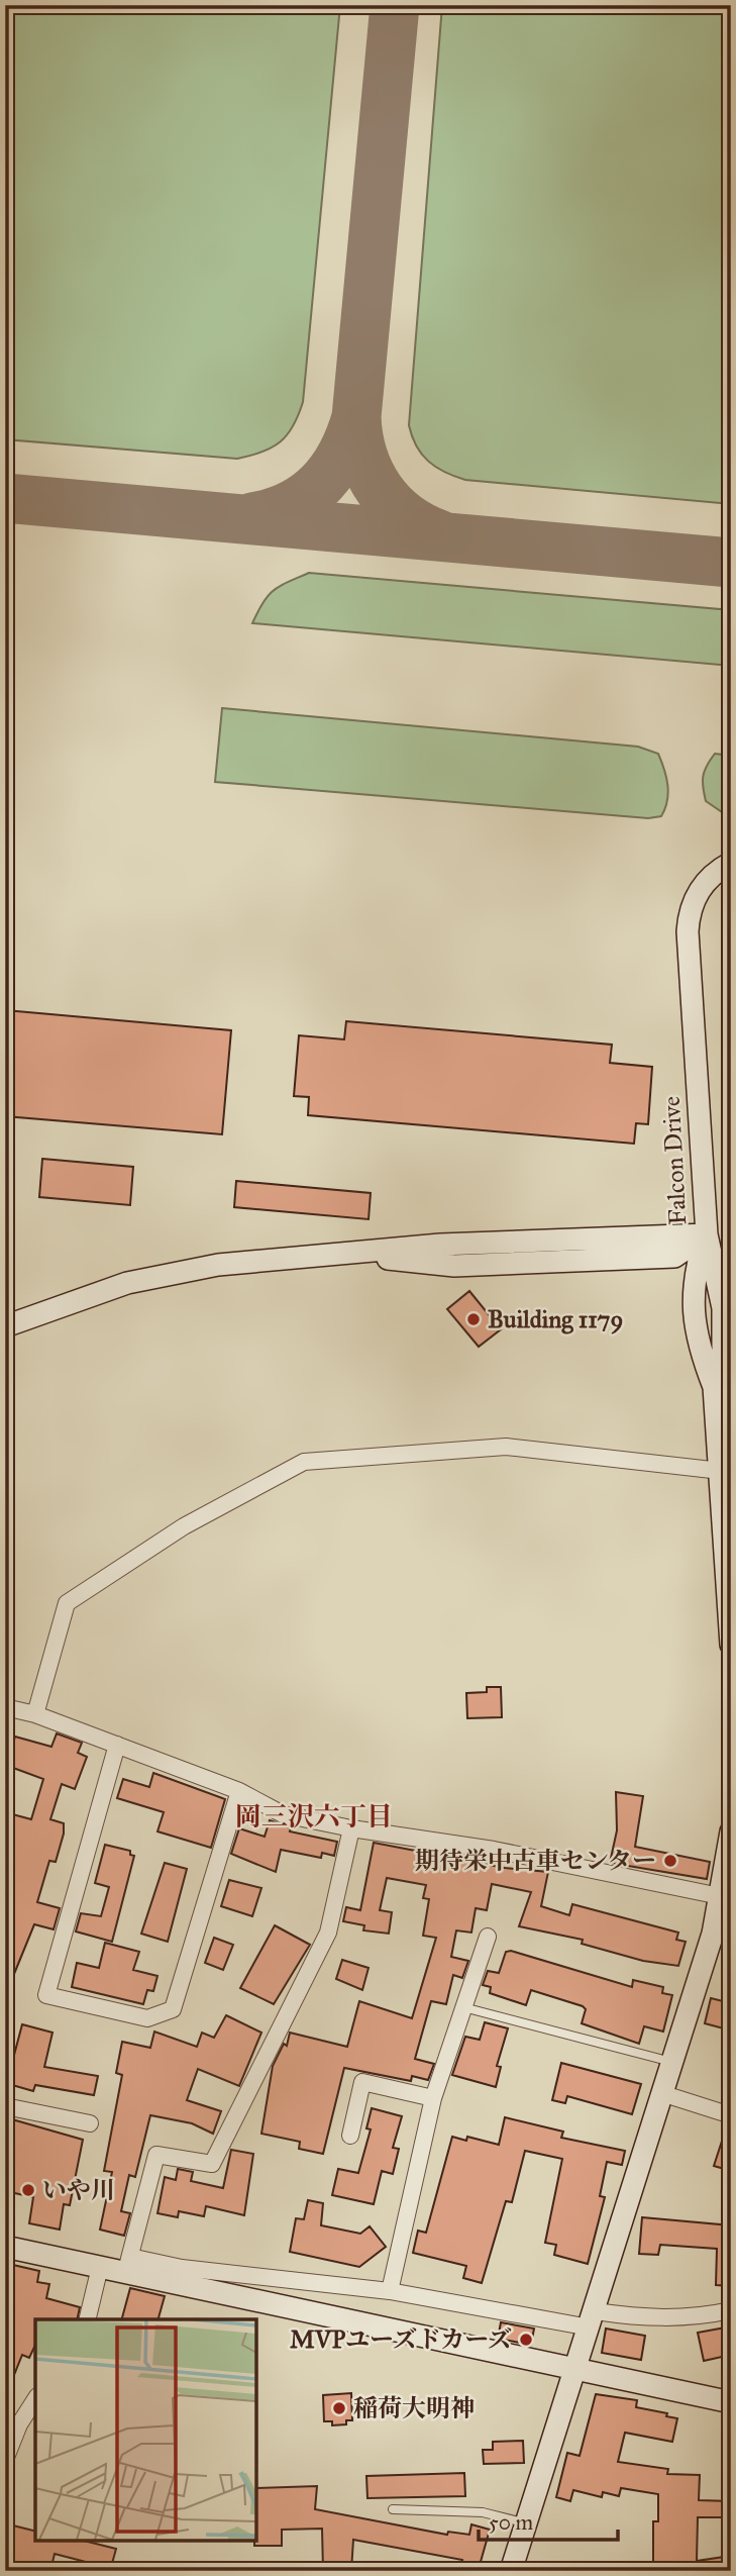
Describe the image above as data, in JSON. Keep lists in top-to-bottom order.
{
  "streets": {
    "street": ["Falcon Drive"]
  },
  "districts": ["岡三沢六丁目"],
  "places": [
    "Building 1179",
    "期待栄中古車センター",
    "いや川",
    "MVPユーズドカーズ",
    "稲荷大明神"
  ],
  "scale_bar": "50 m"
}
